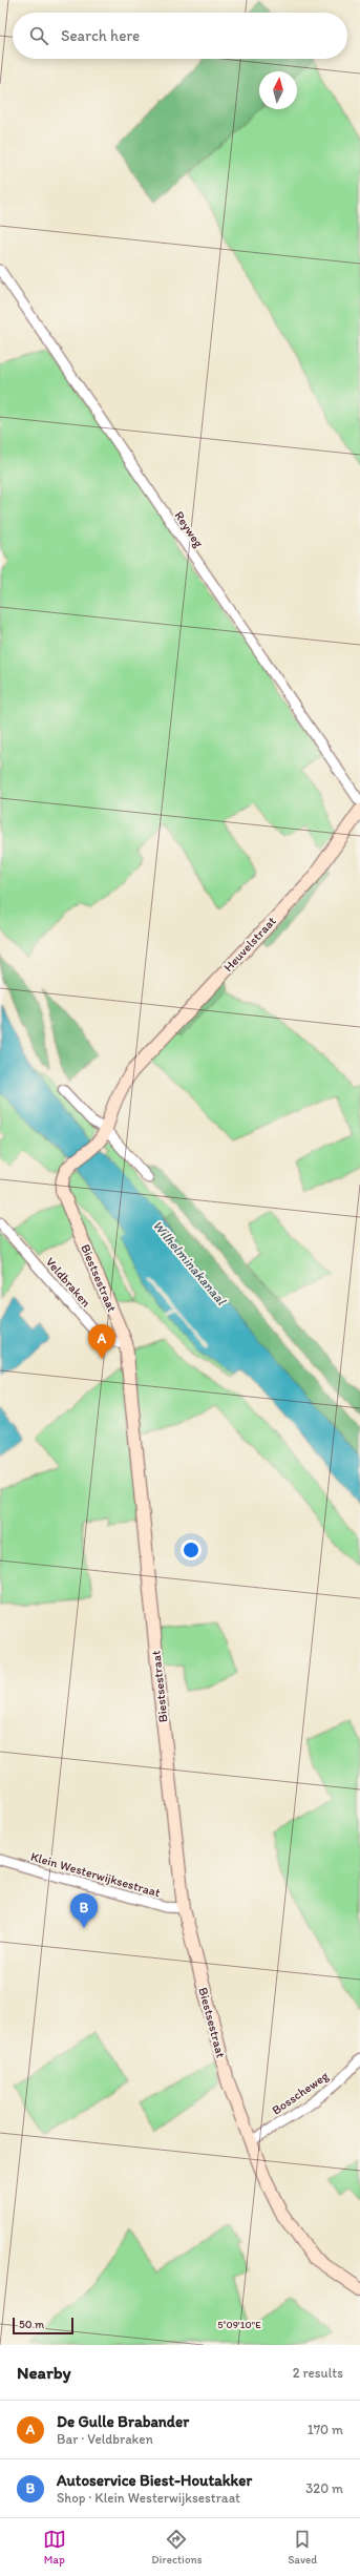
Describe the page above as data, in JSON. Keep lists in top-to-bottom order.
{
  "streets": {
    "street": [
      "Reyweg",
      "Heuvelstraat",
      "Biestsestraat",
      "Veldbraken",
      "Klein Westerwijksestraat",
      "Bosscheweg"
    ]
  },
  "crossings": [
    ["Reyweg", "Heuvelstraat"],
    ["Heuvelstraat", "Biestsestraat"],
    ["Biestsestraat", "Veldbraken"],
    ["Biestsestraat", "Klein Westerwijksestraat"],
    ["Biestsestraat", "Bosscheweg"]
  ],
  "water": ["Wilhelminakanaal"],
  "scale_bar": "50 m",
  "north": "top",
  "page": {
    "search": "Search here",
    "pins": ["A", "B"],
    "scale": "50 m",
    "heading": ["Nearby", "2 results"],
    "list": [
      {
        "mark": "A",
        "name": "De Gulle Brabander",
        "note": "Bar · Veldbraken",
        "value": "170 m"
      },
      {
        "mark": "B",
        "name": "Autoservice Biest-Houtakker",
        "note": "Shop · Klein Westerwijksestraat",
        "value": "320 m"
      }
    ],
    "nav": ["Map", "Directions", "Saved"]
  },
  "coordinates": ["5°09'10\"E"]
}
